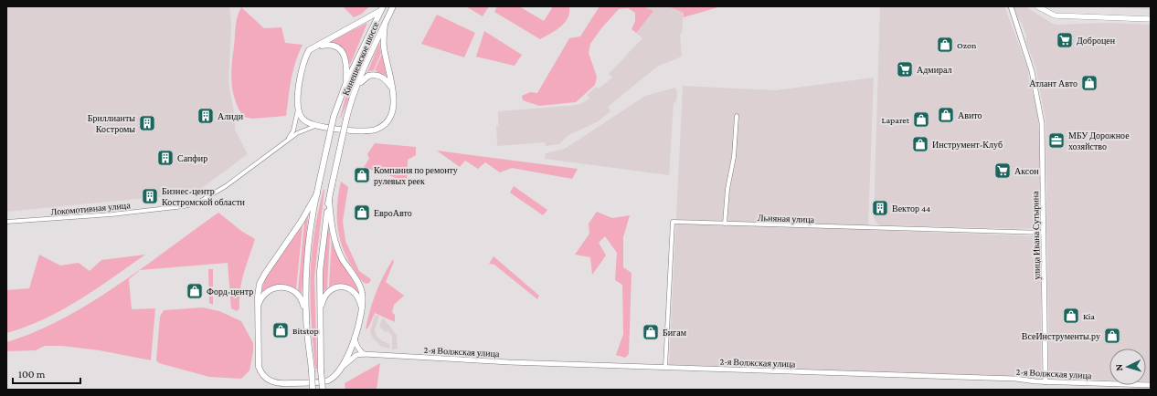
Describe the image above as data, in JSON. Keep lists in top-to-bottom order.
{
  "streets": {
    "main road": ["Кинешемское шоссе"],
    "street": [
      "Локомотивная улица",
      "Льняная улица",
      "улица Ивана Сутырина",
      "2-я Волжская улица"
    ]
  },
  "crossings": [
    ["Льняная улица", "улица Ивана Сутырина"],
    ["Льняная улица", "2-я Волжская улица"],
    ["улица Ивана Сутырина", "2-я Волжская улица"]
  ],
  "places": {
    "supermarket": ["Доброцен", "Адмирал", "Аксон"],
    "shop": [
      "Ozon",
      "Атлант Авто",
      "Авито",
      "Laparet",
      "Инструмент-Клуб",
      "Компания по ремонту рулевых реек",
      "ЕвроАвто",
      "Форд-центр",
      "Kia",
      "Bitstop",
      "Бигам",
      "ВсеИнструменты.ру"
    ],
    "building": [
      "Алиди",
      "Бриллианты Костромы",
      "Сапфир",
      "Бизнес-центр Костромской области",
      "Вектор 44"
    ],
    "office": ["МБУ Дорожное хозяйство"]
  },
  "scale_bar": "100 m",
  "north": "left"
}
